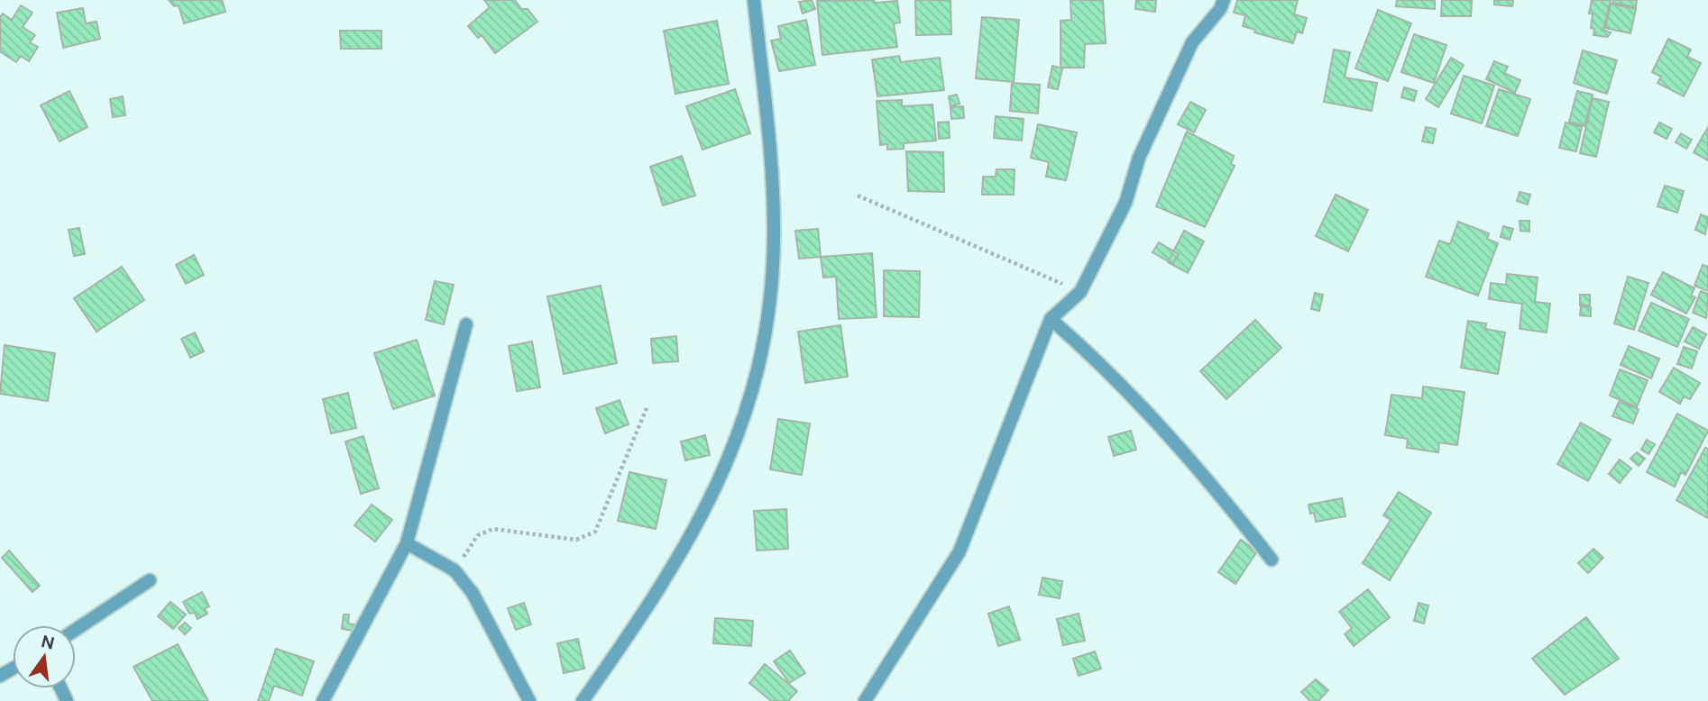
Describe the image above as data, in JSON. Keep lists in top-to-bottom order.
{
  "north": "top"
}
